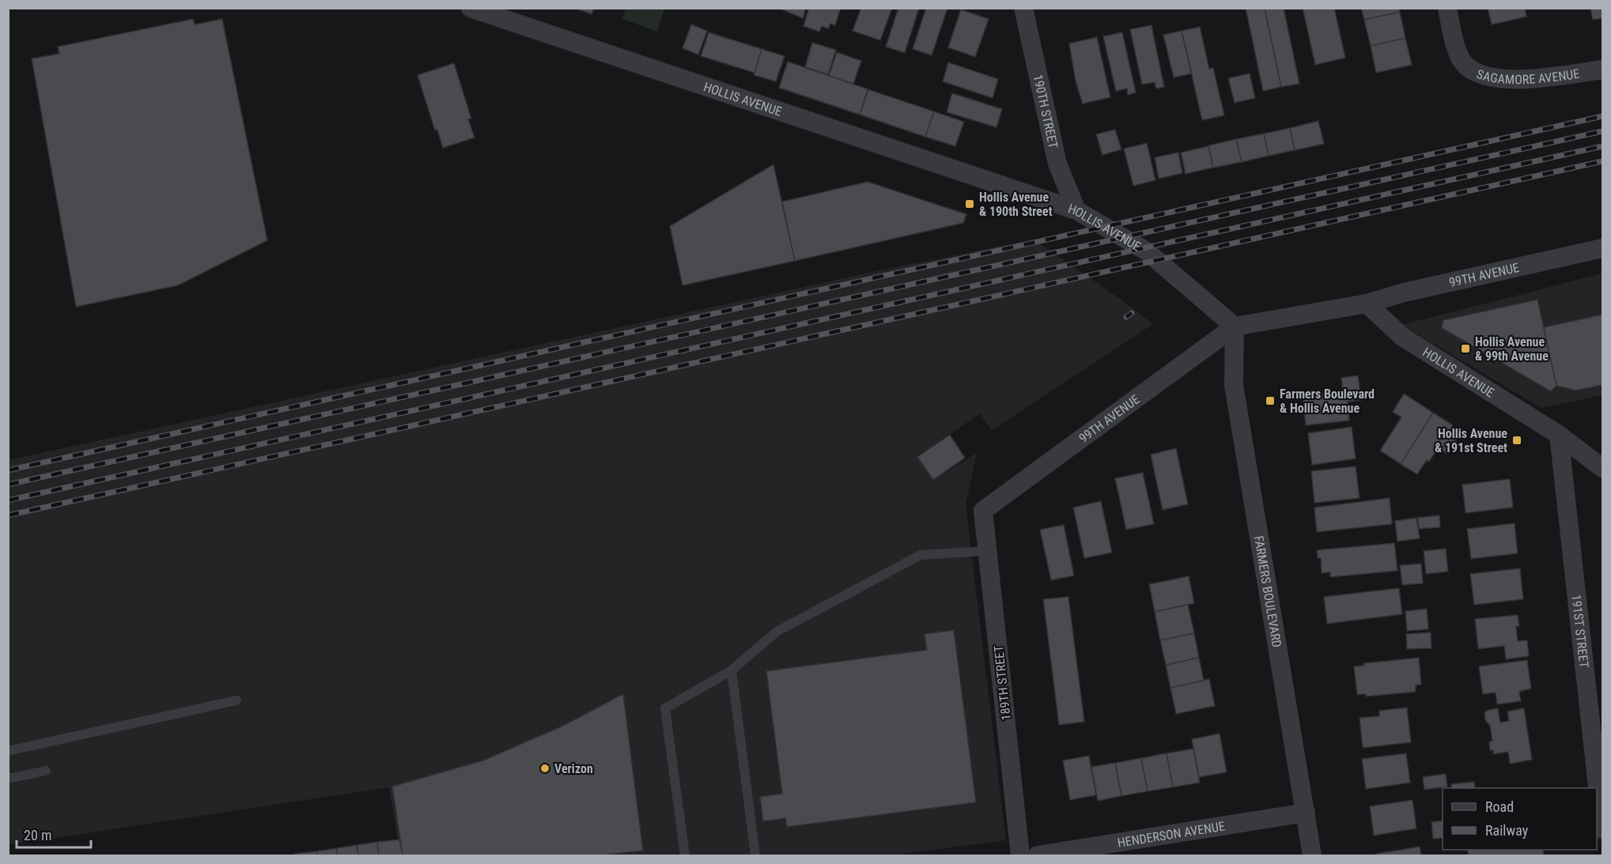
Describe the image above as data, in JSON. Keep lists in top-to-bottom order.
{
  "streets": {
    "street": [
      "SAGAMORE AVENUE",
      "HOLLIS AVENUE",
      "190TH STREET",
      "99TH AVENUE",
      "FARMERS BOULEVARD",
      "191ST STREET",
      "189TH STREET",
      "HENDERSON AVENUE"
    ]
  },
  "crossings": [
    ["HOLLIS AVENUE", "190TH STREET"],
    ["HOLLIS AVENUE", "99TH AVENUE"],
    ["HOLLIS AVENUE", "FARMERS BOULEVARD"],
    ["HOLLIS AVENUE", "191ST STREET"],
    ["99TH AVENUE", "FARMERS BOULEVARD"],
    ["99TH AVENUE", "189TH STREET"],
    ["FARMERS BOULEVARD", "HENDERSON AVENUE"]
  ],
  "places": {
    "transit": [
      "Hollis Avenue & 190th Street",
      "Hollis Avenue & 99th Avenue",
      "Farmers Boulevard & Hollis Avenue",
      "Hollis Avenue & 191st Street"
    ],
    "other": ["Verizon"]
  },
  "legend": ["Road", "Railway"],
  "scale_bar": "20 m"
}
